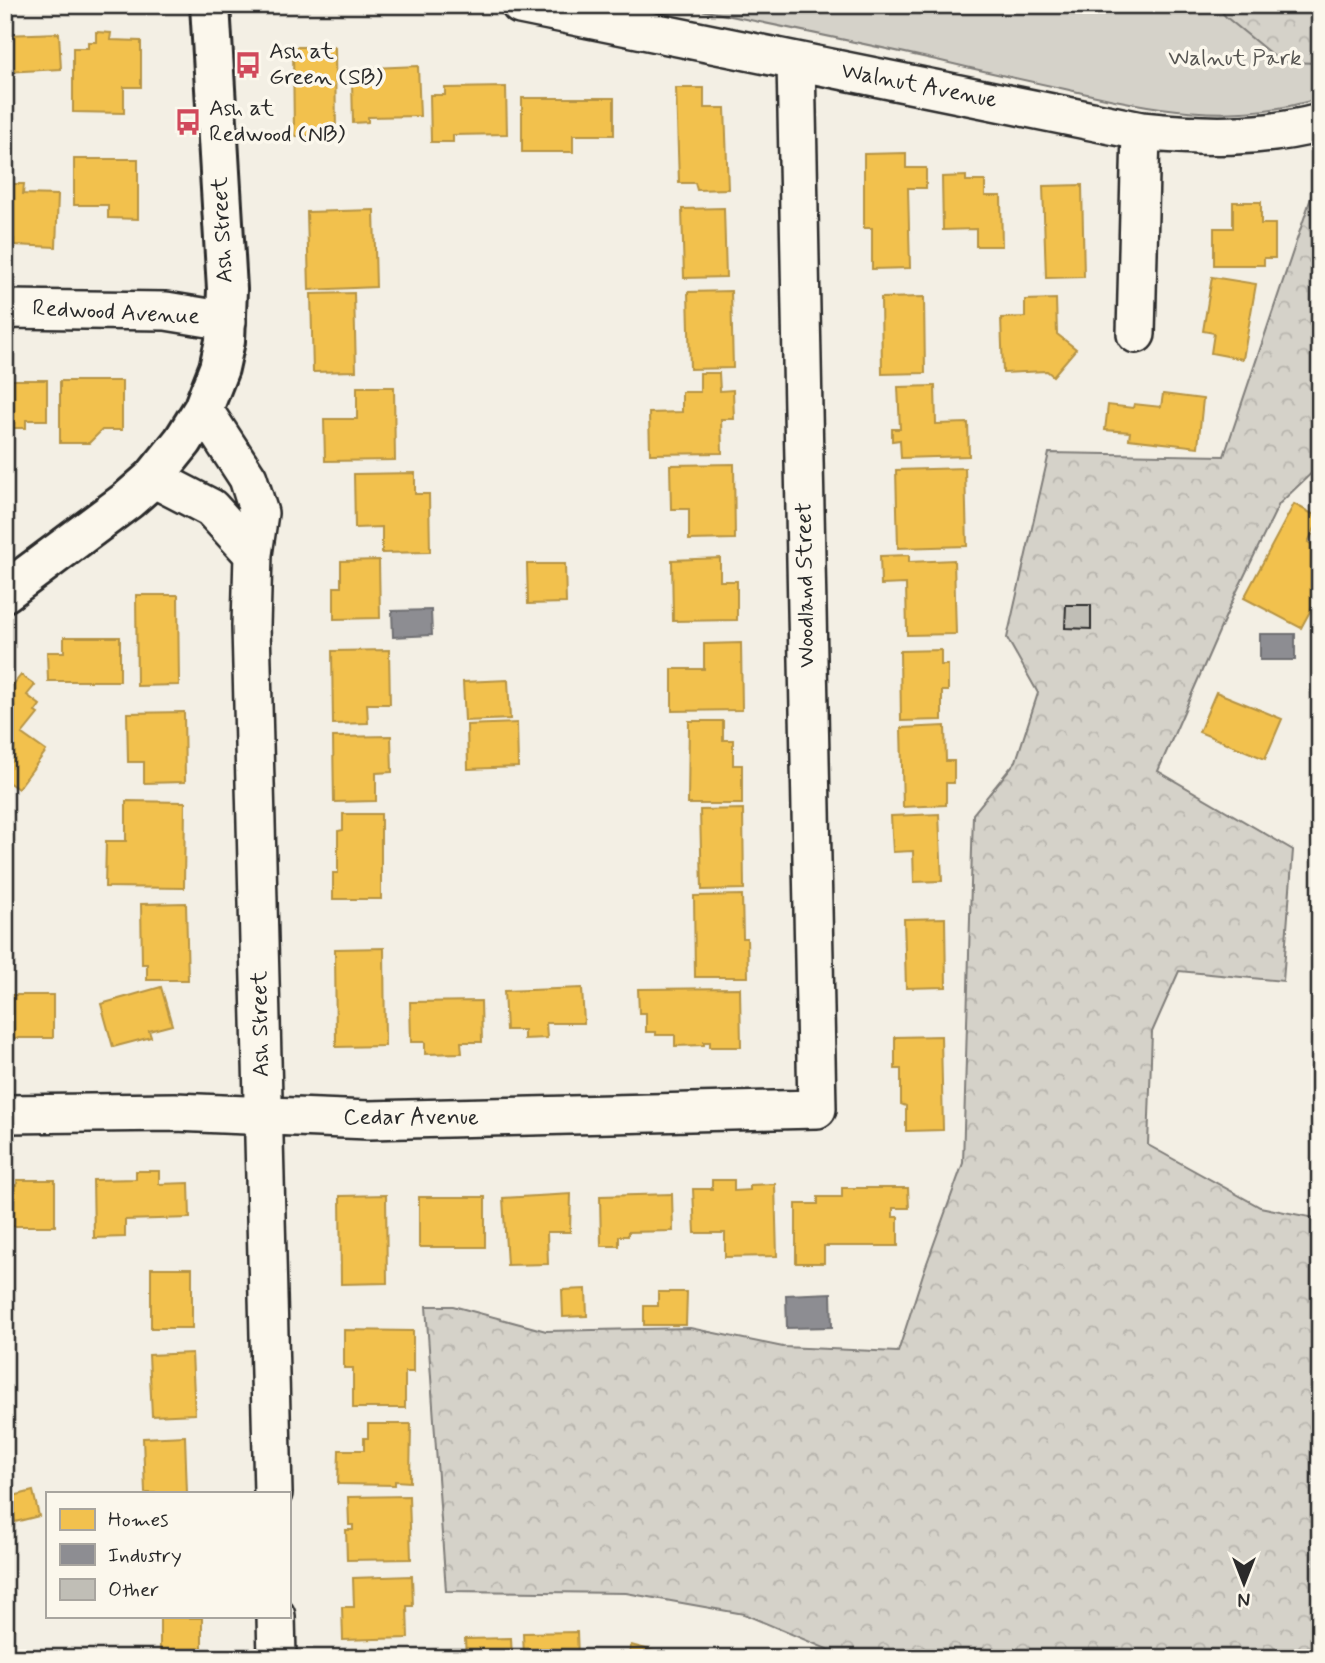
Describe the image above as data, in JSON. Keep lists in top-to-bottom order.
{
  "streets": {
    "main road": ["Ash Street"],
    "street": [
      "Walnut Avenue",
      "Redwood Avenue",
      "Woodland Street",
      "Cedar Avenue"
    ]
  },
  "crossings": [
    ["Walnut Avenue", "Woodland Street"],
    ["Ash Street", "Redwood Avenue"],
    ["Ash Street", "Cedar Avenue"],
    ["Woodland Street", "Cedar Avenue"]
  ],
  "parks": ["Walnut Park"],
  "places": {
    "bus stop": ["Ash at Green (SB)", "Ash at Redwood (NB)"]
  },
  "legend": ["Homes", "Industry", "Other"],
  "north": "bottom"
}
